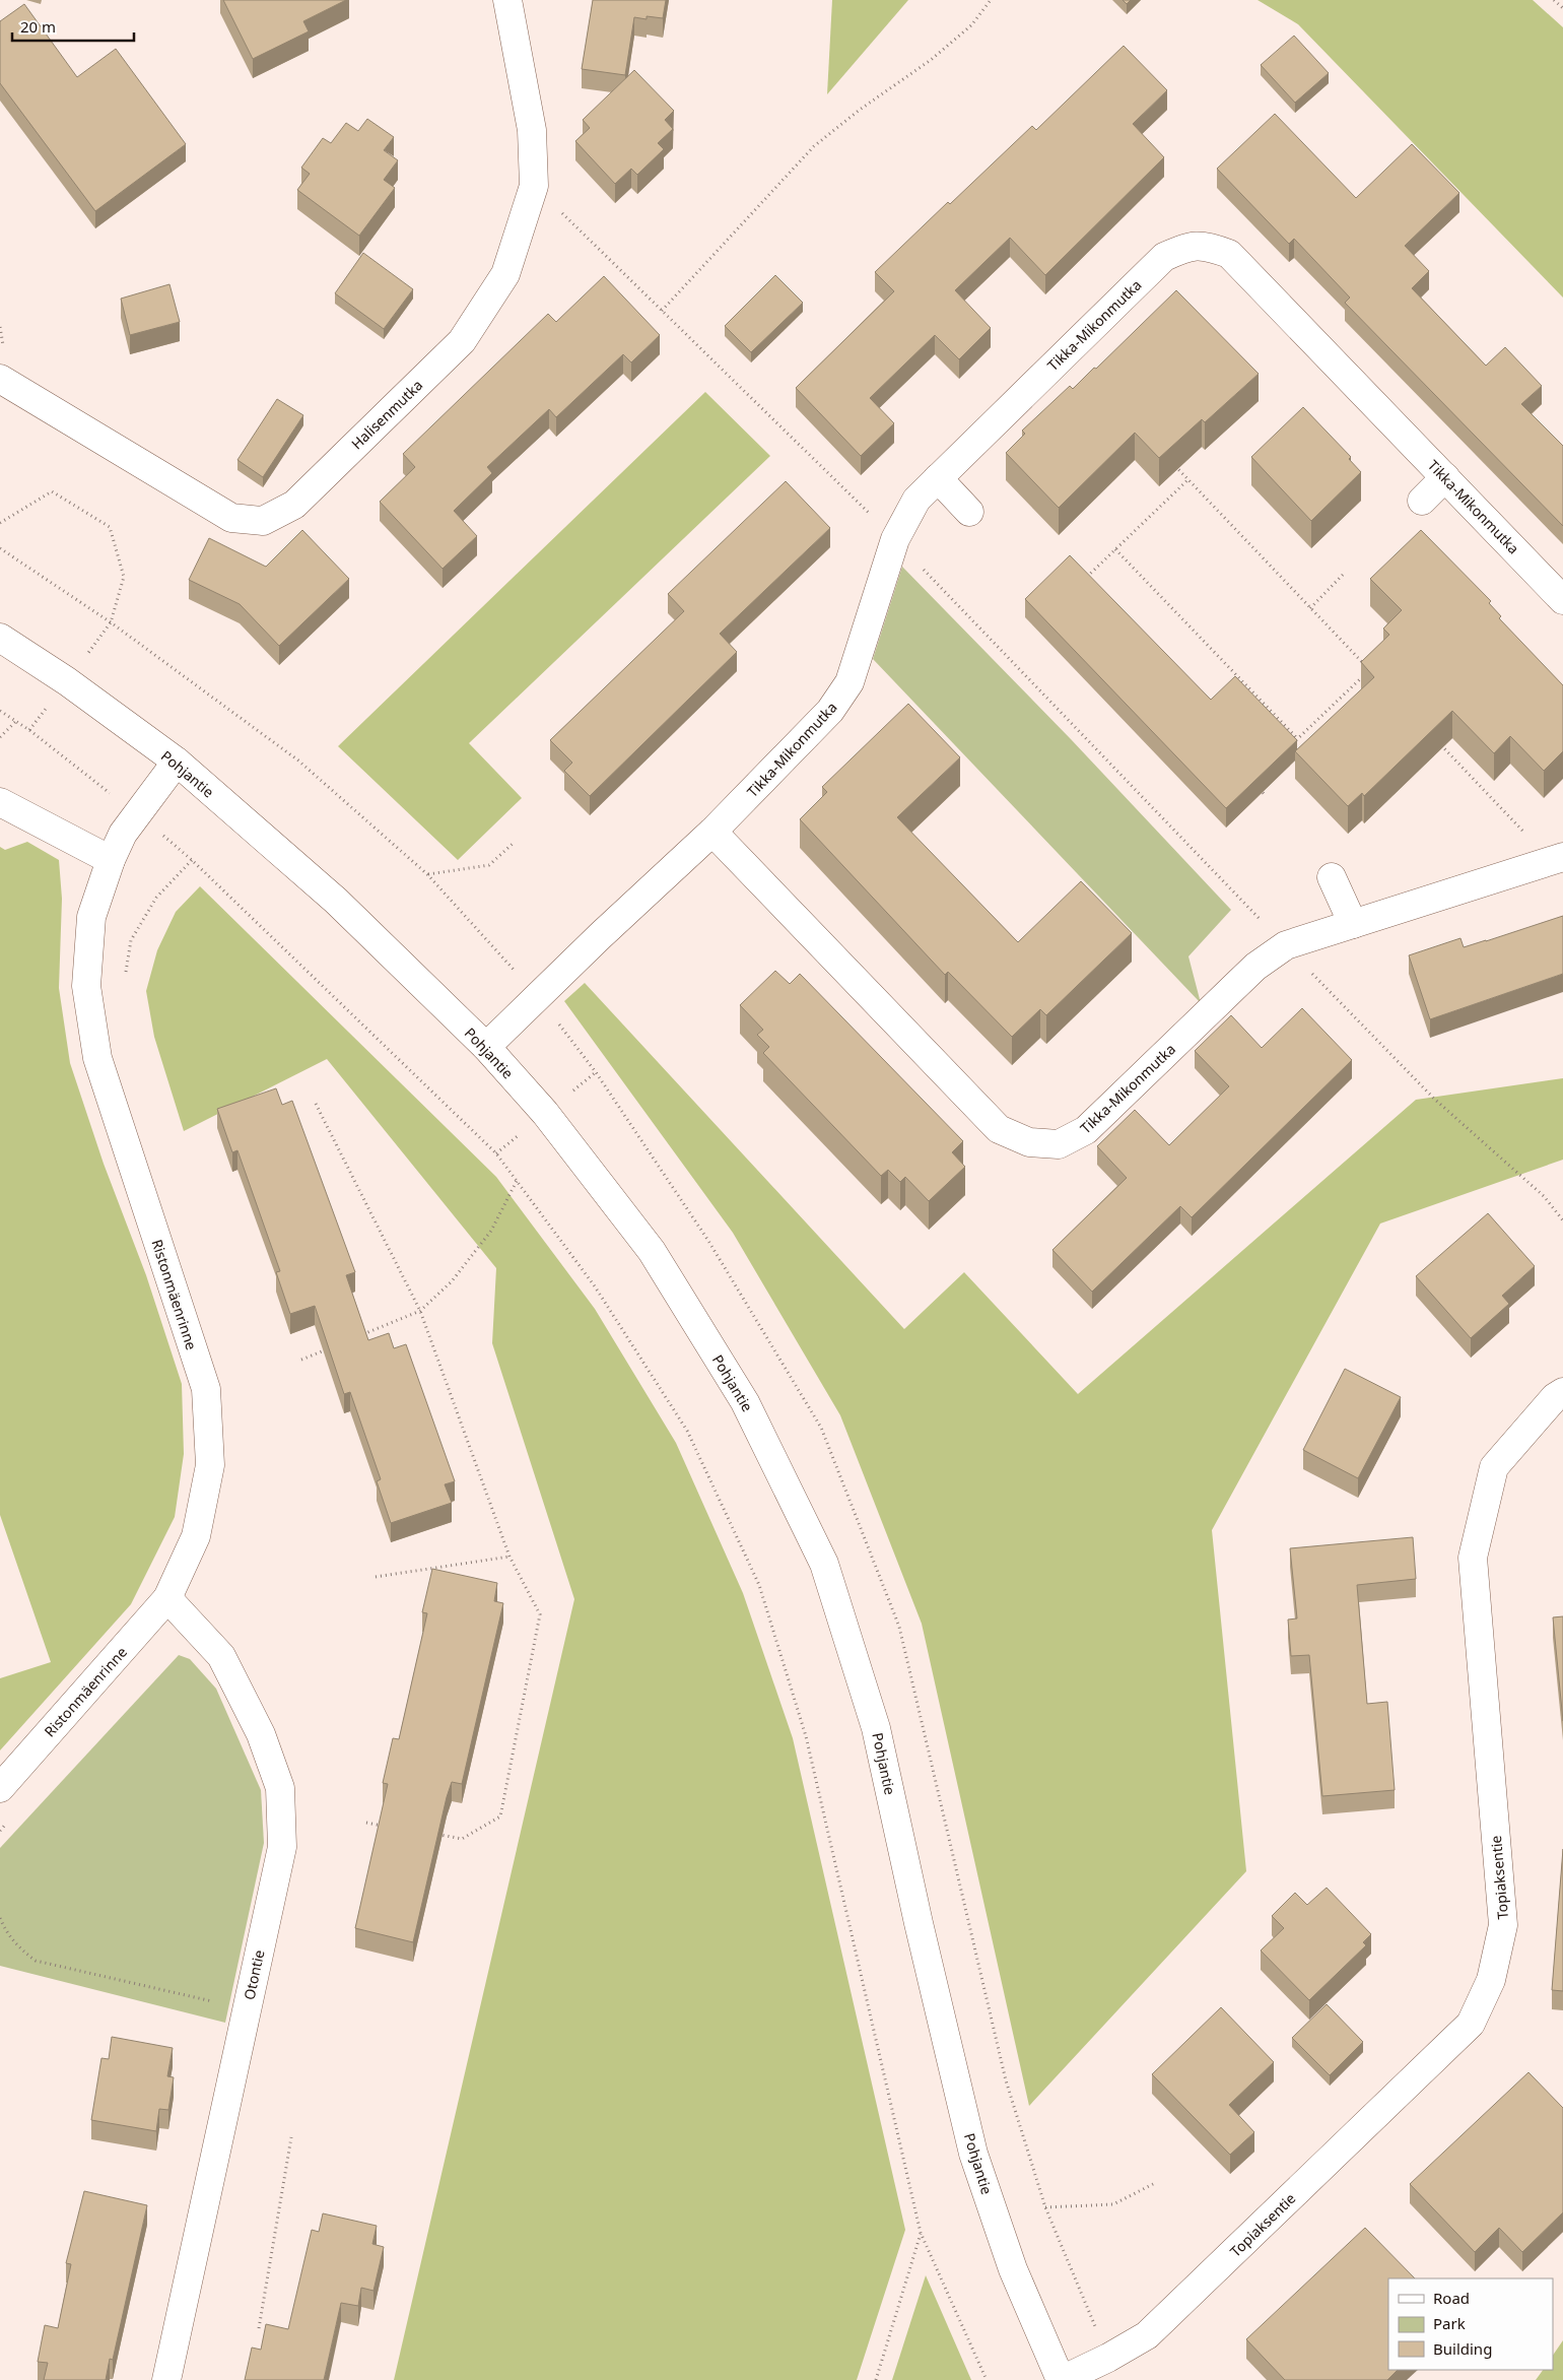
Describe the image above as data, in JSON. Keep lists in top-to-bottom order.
{
  "streets": {
    "street": [
      "Tikka-Mikonmutka",
      "Halisenmutka",
      "Pohjantie",
      "Ristonmäenrinne",
      "Topiaksentie",
      "Otontie"
    ]
  },
  "crossings": [
    ["Tikka-Mikonmutka", "Pohjantie"],
    ["Pohjantie", "Ristonmäenrinne"],
    ["Pohjantie", "Topiaksentie"],
    ["Ristonmäenrinne", "Otontie"]
  ],
  "legend": ["Road", "Park", "Building"],
  "scale_bar": "20 m"
}
